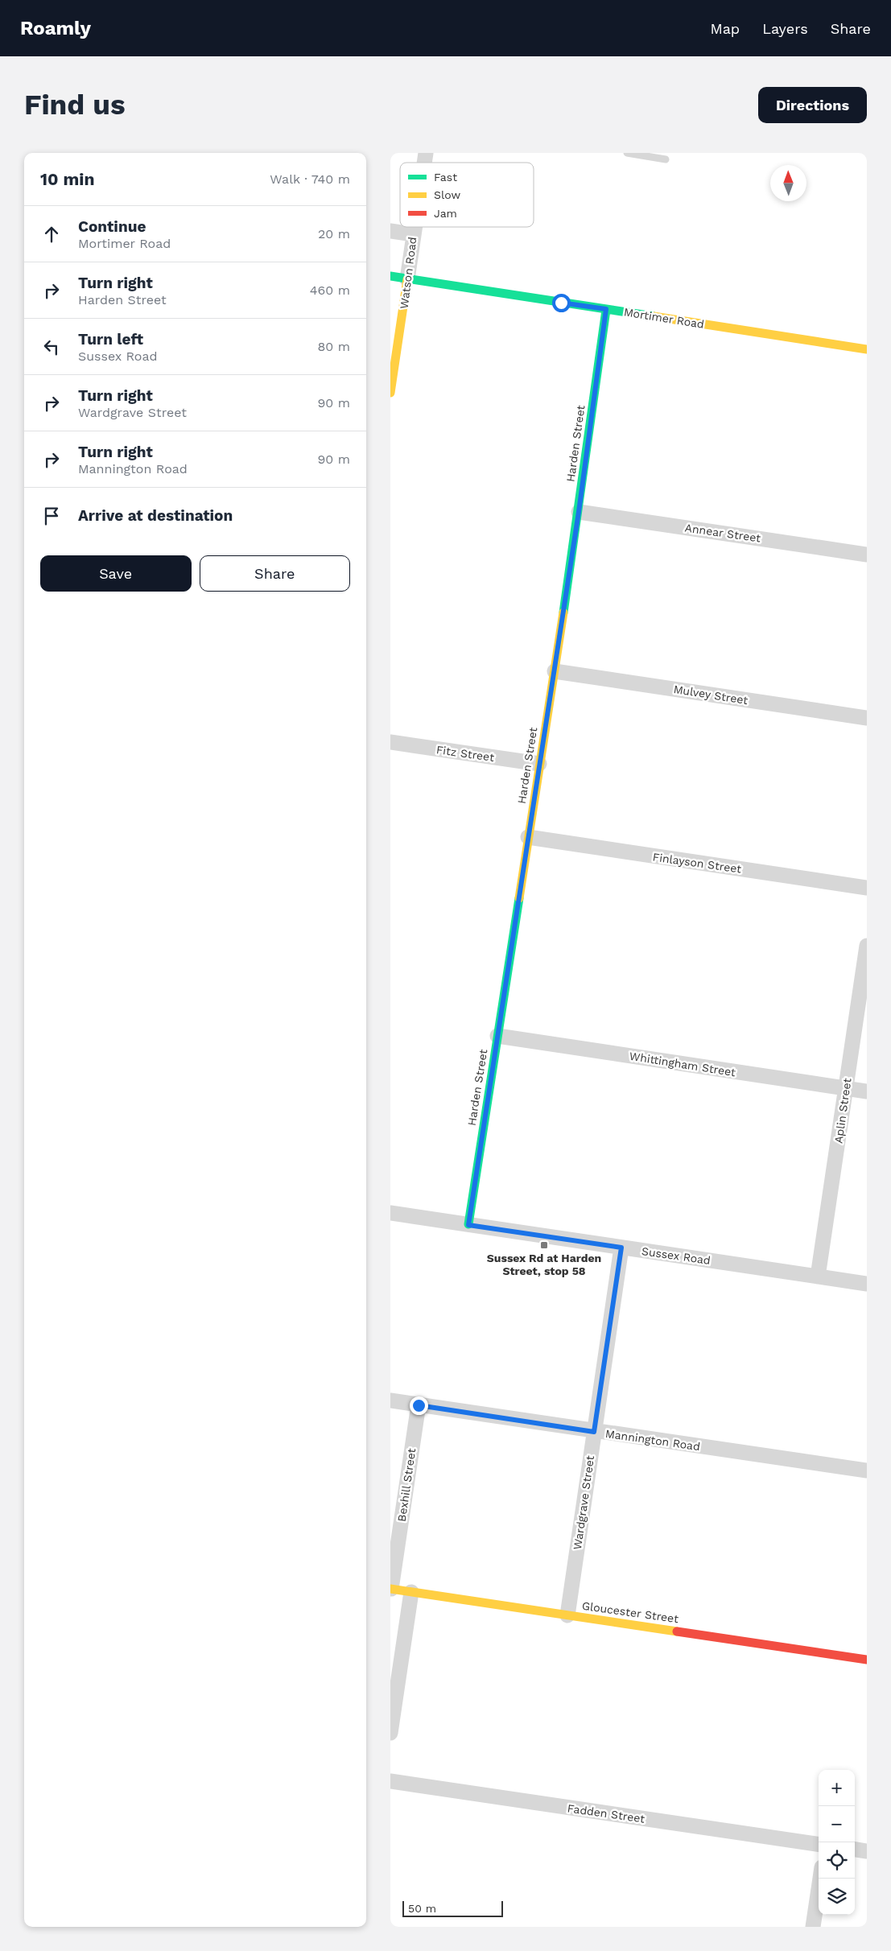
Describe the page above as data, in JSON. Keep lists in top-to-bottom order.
{
  "streets": {
    "street": [
      "Watson Road",
      "Mortimer Road",
      "Harden Street",
      "Annear Street",
      "Mulvey Street",
      "Fitz Street",
      "Finlayson Street",
      "Whittingham Street",
      "Aplin Street",
      "Sussex Road",
      "Mannington Road",
      "Bexhill Street",
      "Wardgrave Street",
      "Gloucester Street",
      "Fadden Street"
    ]
  },
  "crossings": [
    ["Watson Road", "Mortimer Road"],
    ["Mortimer Road", "Harden Street"],
    ["Harden Street", "Annear Street"],
    ["Harden Street", "Mulvey Street"],
    ["Harden Street", "Fitz Street"],
    ["Harden Street", "Finlayson Street"],
    ["Harden Street", "Whittingham Street"],
    ["Harden Street", "Sussex Road"],
    ["Whittingham Street", "Aplin Street"],
    ["Aplin Street", "Sussex Road"],
    ["Sussex Road", "Wardgrave Street"],
    ["Mannington Road", "Bexhill Street"],
    ["Mannington Road", "Wardgrave Street"],
    ["Bexhill Street", "Gloucester Street"],
    ["Wardgrave Street", "Gloucester Street"]
  ],
  "places": {
    "transit": ["Sussex Rd at Harden Street, stop 58"]
  },
  "legend": ["Fast", "Slow", "Jam"],
  "scale_bar": "50 m",
  "north": "top",
  "page": {
    "header": "Roamly",
    "nav": ["Map", "Layers", "Share"],
    "buttons": [
      "Directions",
      ["Save", "Share"]
    ],
    "title": "Find us",
    "heading": ["10 min", "Walk · 740 m"],
    "list": [
      ["Continue", "Mortimer Road", "20 m"],
      ["Turn right", "Harden Street", "460 m"],
      ["Turn left", "Sussex Road", "80 m"],
      ["Turn right", "Wardgrave Street", "90 m"],
      ["Turn right", "Mannington Road", "90 m"],
      "Arrive at destination"
    ],
    "map_buttons": ["+", "−"],
    "scale": "50 m"
  }
}
